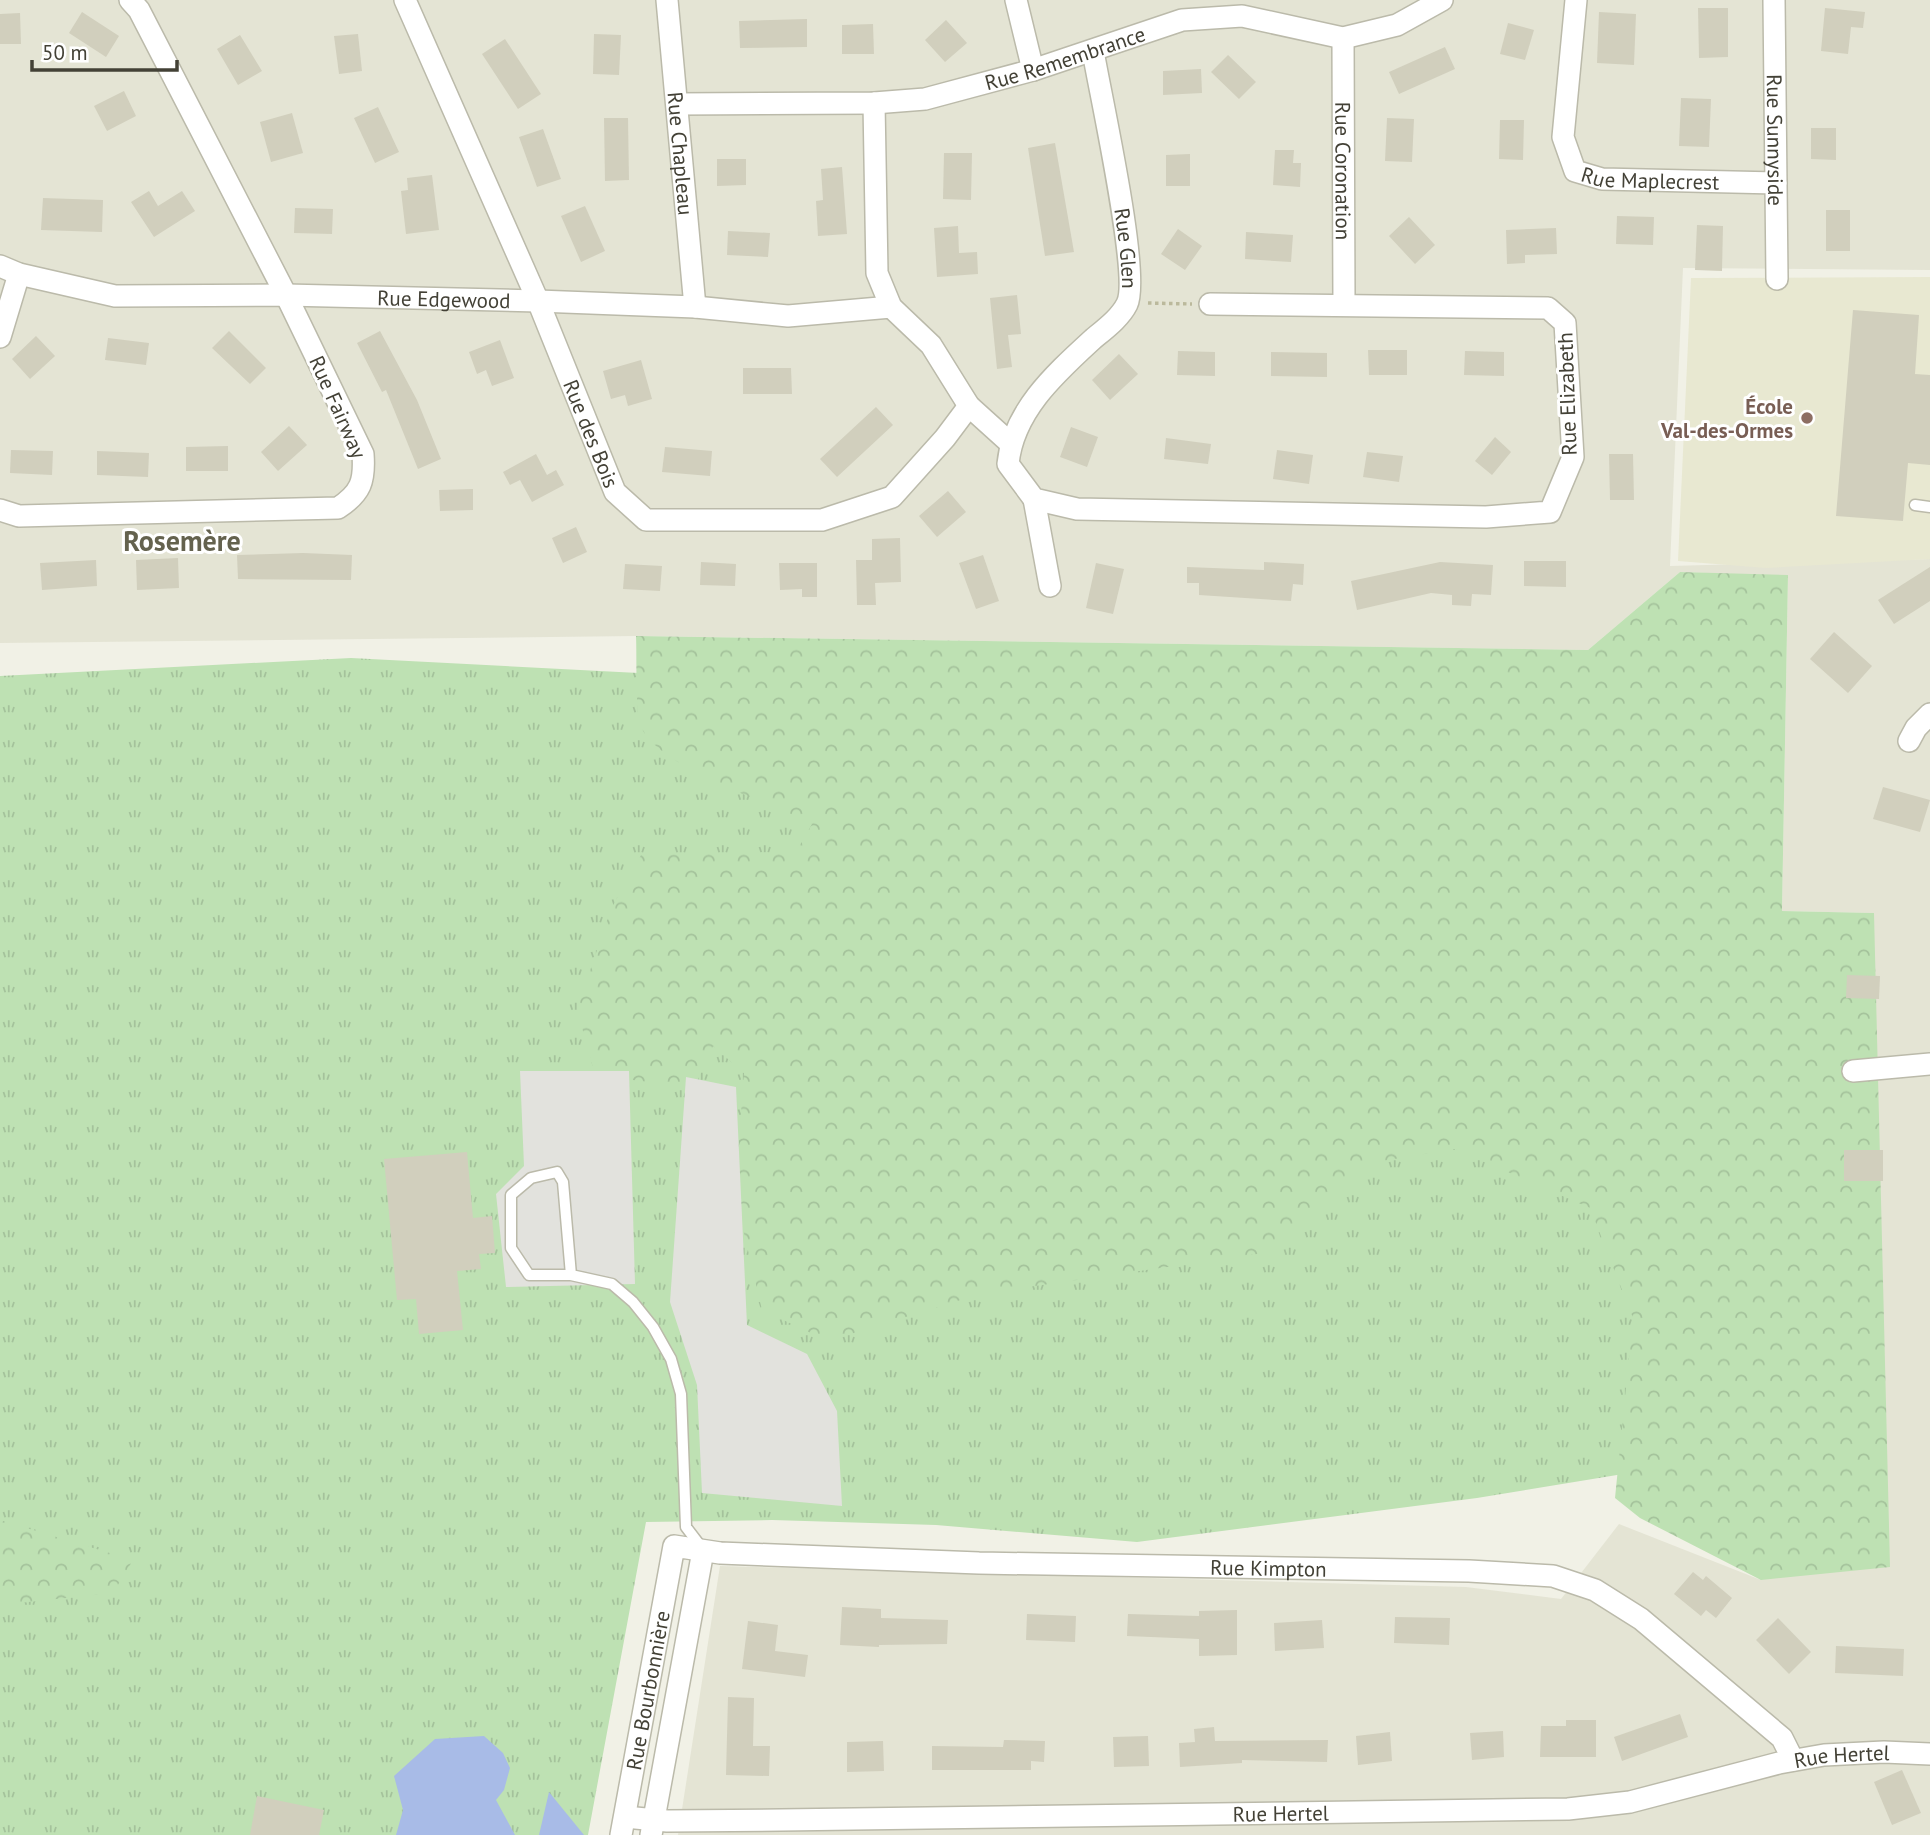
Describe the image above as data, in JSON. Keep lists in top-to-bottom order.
{
  "streets": {
    "street": [
      "Rue Remembrance",
      "Rue Sunnyside",
      "Rue Chapleau",
      "Rue Coronation",
      "Rue Maplecrest",
      "Rue Glen",
      "Rue Edgewood",
      "Rue Elizabeth",
      "Rue Fairway",
      "Rue des Bois",
      "Rue Kimpton",
      "Rue Bourbonnière",
      "Rue Hertel"
    ]
  },
  "crossings": [
    ["Rue Remembrance", "Rue Chapleau"],
    ["Rue Remembrance", "Rue Coronation"],
    ["Rue Remembrance", "Rue Glen"],
    ["Rue Sunnyside", "Rue Maplecrest"],
    ["Rue Chapleau", "Rue Edgewood"],
    ["Rue Coronation", "Rue Elizabeth"],
    ["Rue Edgewood", "Rue Fairway"],
    ["Rue Edgewood", "Rue des Bois"],
    ["Rue Kimpton", "Rue Bourbonnière"],
    ["Rue Kimpton", "Rue Hertel"],
    ["Rue Bourbonnière", "Rue Hertel"]
  ],
  "districts": ["Rosemère"],
  "places": ["École Val-des-Ormes"],
  "scale_bar": "50 m"
}
